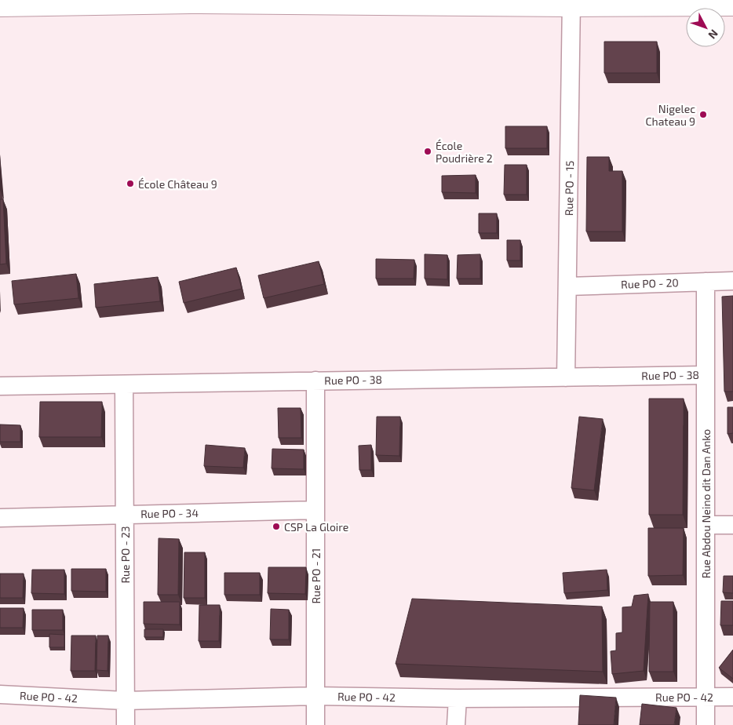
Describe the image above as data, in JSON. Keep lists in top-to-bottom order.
{
  "streets": {
    "street": [
      "Rue PO - 15",
      "Rue PO - 20",
      "Rue PO - 38",
      "Rue Abdou Neino dit Dan Anko",
      "Rue PO - 34",
      "Rue PO - 23",
      "Rue PO - 21",
      "Rue PO - 42"
    ]
  },
  "crossings": [
    ["Rue PO - 15", "Rue PO - 20"],
    ["Rue PO - 15", "Rue PO - 38"],
    ["Rue PO - 20", "Rue Abdou Neino dit Dan Anko"],
    ["Rue PO - 38", "Rue Abdou Neino dit Dan Anko"],
    ["Rue PO - 38", "Rue PO - 23"],
    ["Rue PO - 38", "Rue PO - 21"],
    ["Rue Abdou Neino dit Dan Anko", "Rue PO - 42"],
    ["Rue PO - 34", "Rue PO - 23"],
    ["Rue PO - 34", "Rue PO - 21"],
    ["Rue PO - 23", "Rue PO - 42"],
    ["Rue PO - 21", "Rue PO - 42"]
  ],
  "places": [
    "Nigelec Chateau 9",
    "École Poudrière 2",
    "École Château 9",
    "CSP La Gloire"
  ],
  "north": "bottom right"
}
